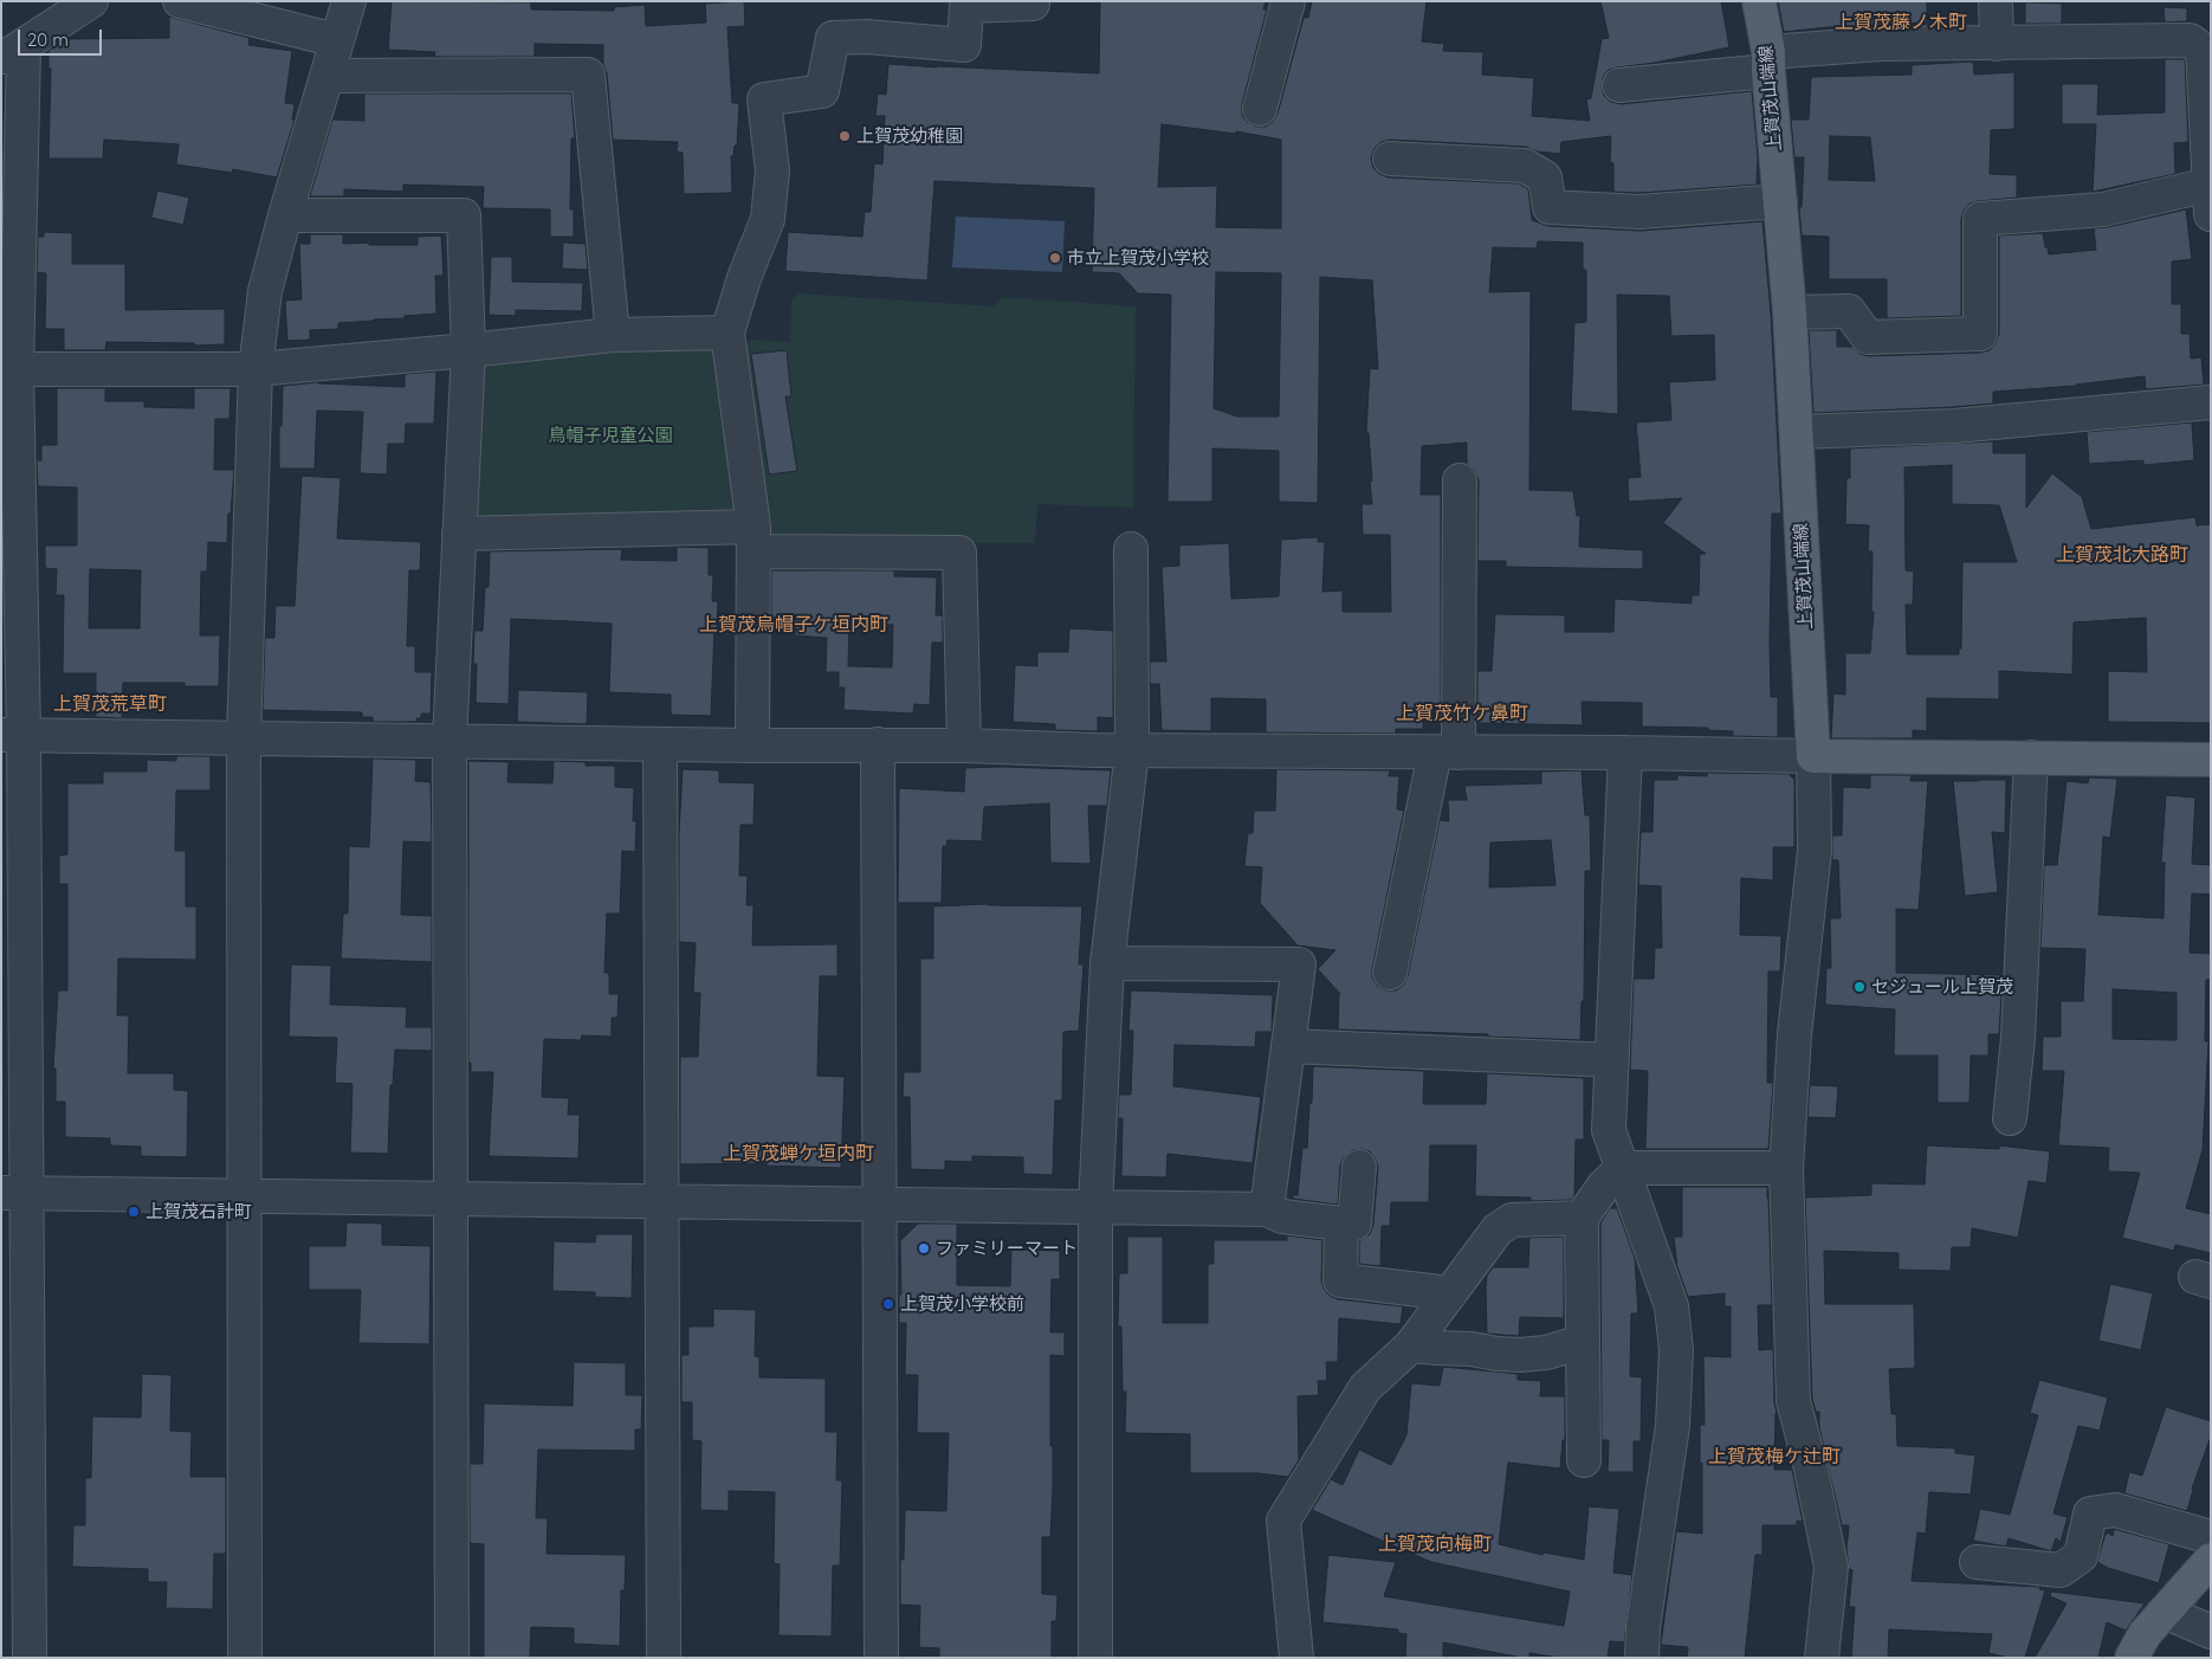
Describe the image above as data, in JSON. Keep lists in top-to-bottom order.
{
  "streets": {
    "main road": ["上賀茂山端線"]
  },
  "districts": [
    "上賀茂藤ノ木町",
    "上賀茂北大路町",
    "上賀茂烏帽子ケ垣内町",
    "上賀茂荒草町",
    "上賀茂竹ケ鼻町",
    "上賀茂蝉ケ垣内町",
    "上賀茂梅ケ辻町",
    "上賀茂向梅町"
  ],
  "parks": ["鳥帽子児童公園"],
  "places": [
    "上賀茂幼稚園",
    "市立上賀茂小学校",
    "セジュール上賀茂",
    "上賀茂石計町",
    "ファミリーマート",
    "上賀茂小学校前"
  ],
  "scale_bar": "20 m"
}
